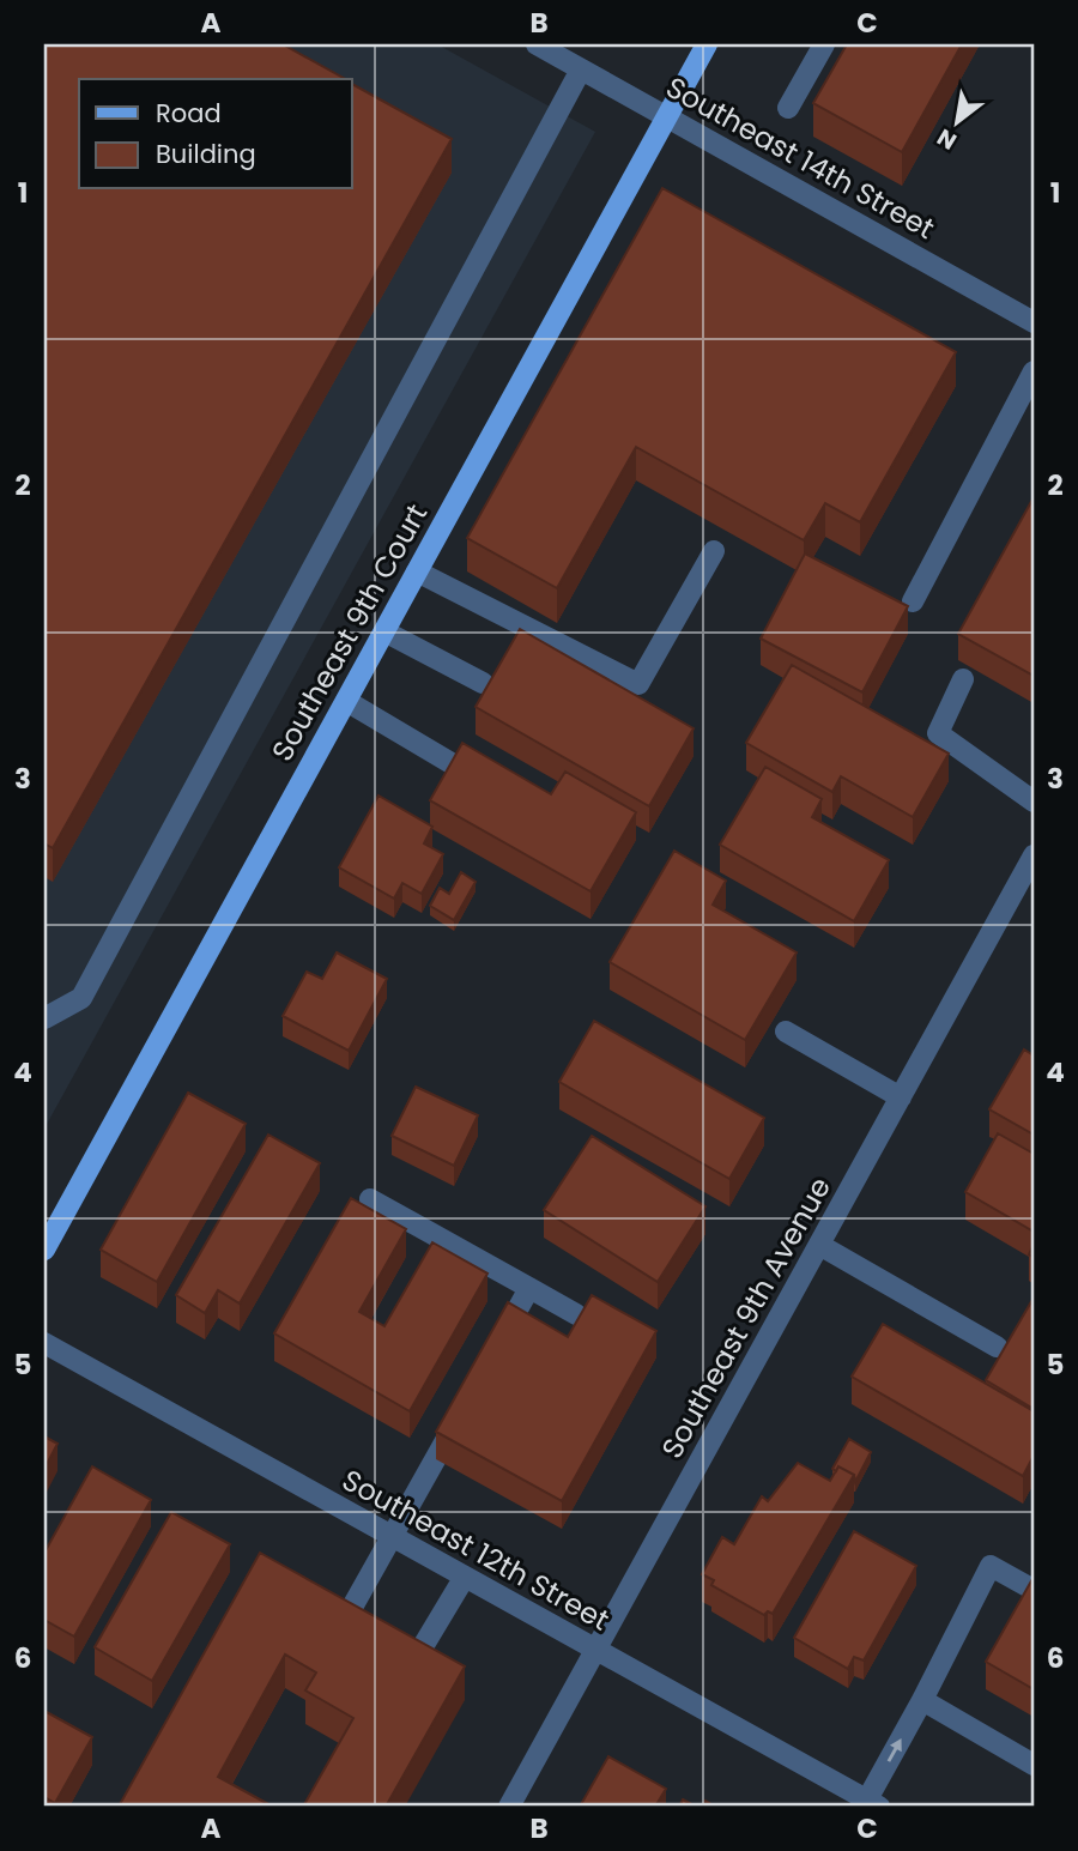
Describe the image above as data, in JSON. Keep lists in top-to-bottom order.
{
  "streets": {
    "main road": ["Southeast 9th Court"],
    "street": ["Southeast 14th Street", "Southeast 9th Avenue", "Southeast 12th Street"]
  },
  "crossings": [
    ["Southeast 14th Street", "Southeast 9th Court"],
    ["Southeast 9th Avenue", "Southeast 12th Street"]
  ],
  "legend": ["Road", "Building"],
  "north": "bottom left",
  "grid": {
    "columns": ["A", "B", "C"],
    "rows": [
      "1",
      "2",
      "3",
      "4",
      "5",
      "6"
    ]
  }
}
